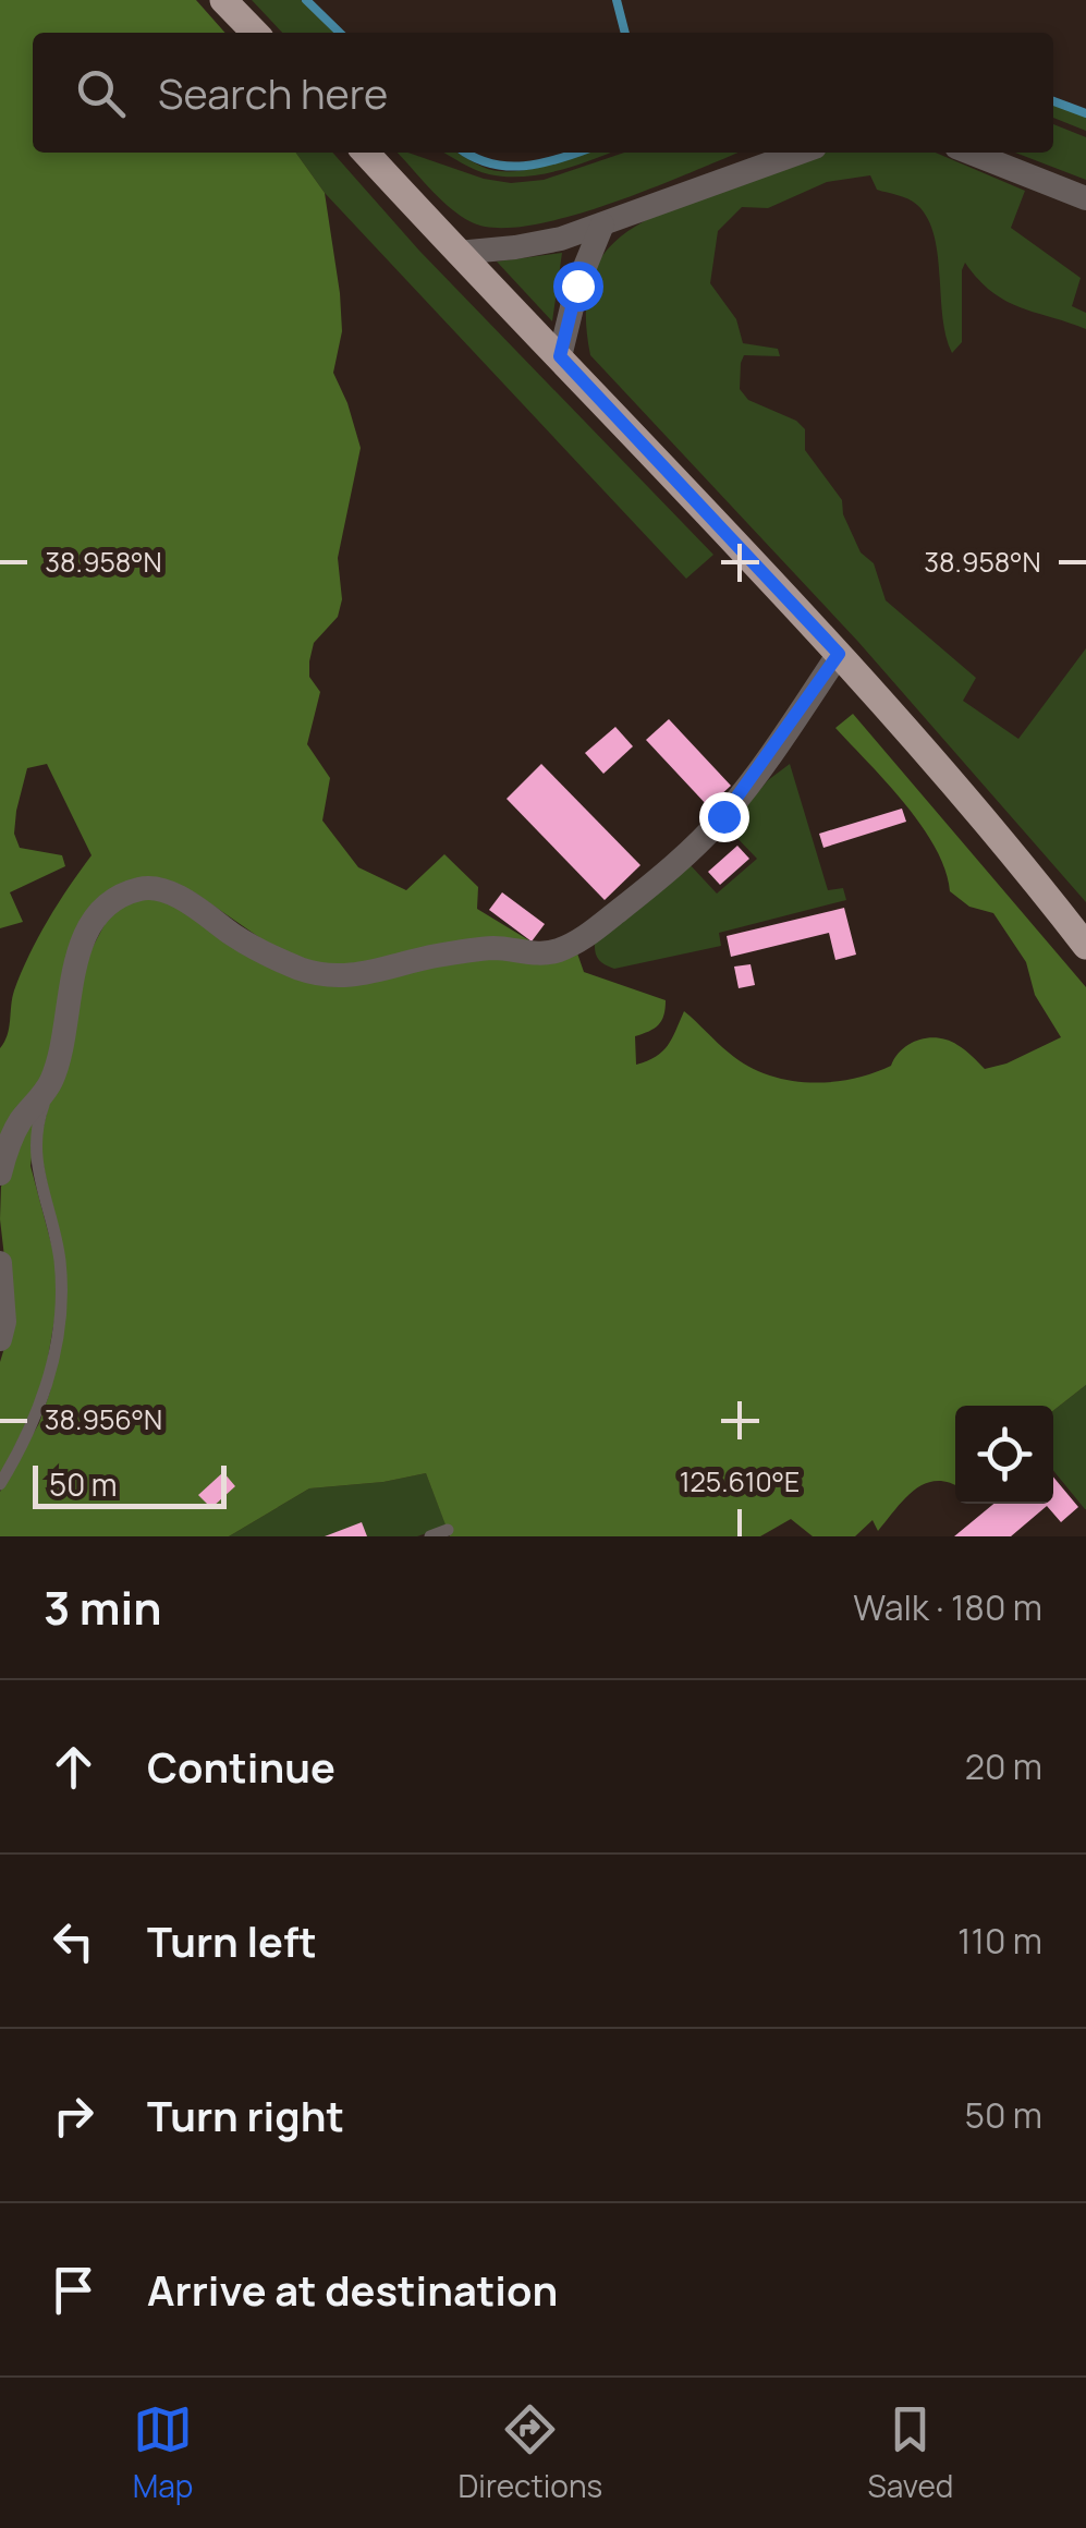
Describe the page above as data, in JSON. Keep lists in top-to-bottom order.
{
  "scale_bar": "50 m",
  "page": {
    "search": "Search here",
    "scale": "50 m",
    "heading": ["3 min", "Walk · 180 m"],
    "list": [
      ["Continue", "20 m"],
      ["Turn left", "110 m"],
      ["Turn right", "50 m"],
      "Arrive at destination"
    ],
    "nav": ["Map", "Directions", "Saved"]
  },
  "coordinates": ["38.958°N", "38.956°N", "125.610°E"]
}
